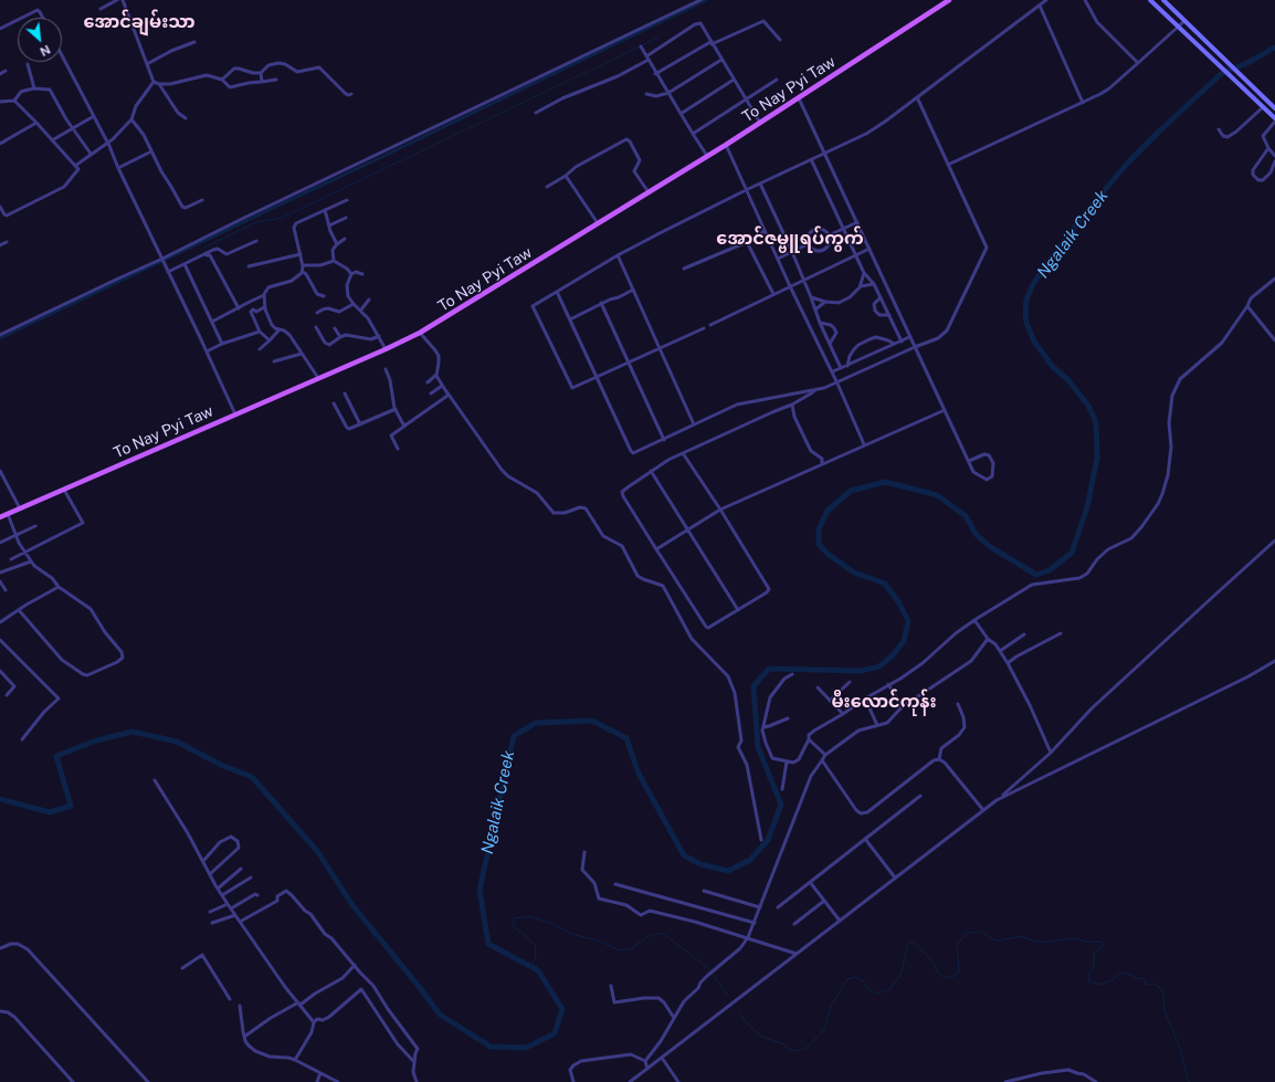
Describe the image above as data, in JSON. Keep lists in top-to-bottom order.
{
  "streets": {
    "main road": ["To Nay Pyi Taw"]
  },
  "districts": ["အောင်ချမ်းသာ", "အောင်ဇမ္ဗူရပ်ကွက်", "မီးလောင်ကုန်း"],
  "water": ["Ngalaik Creek"],
  "north": "bottom right"
}
